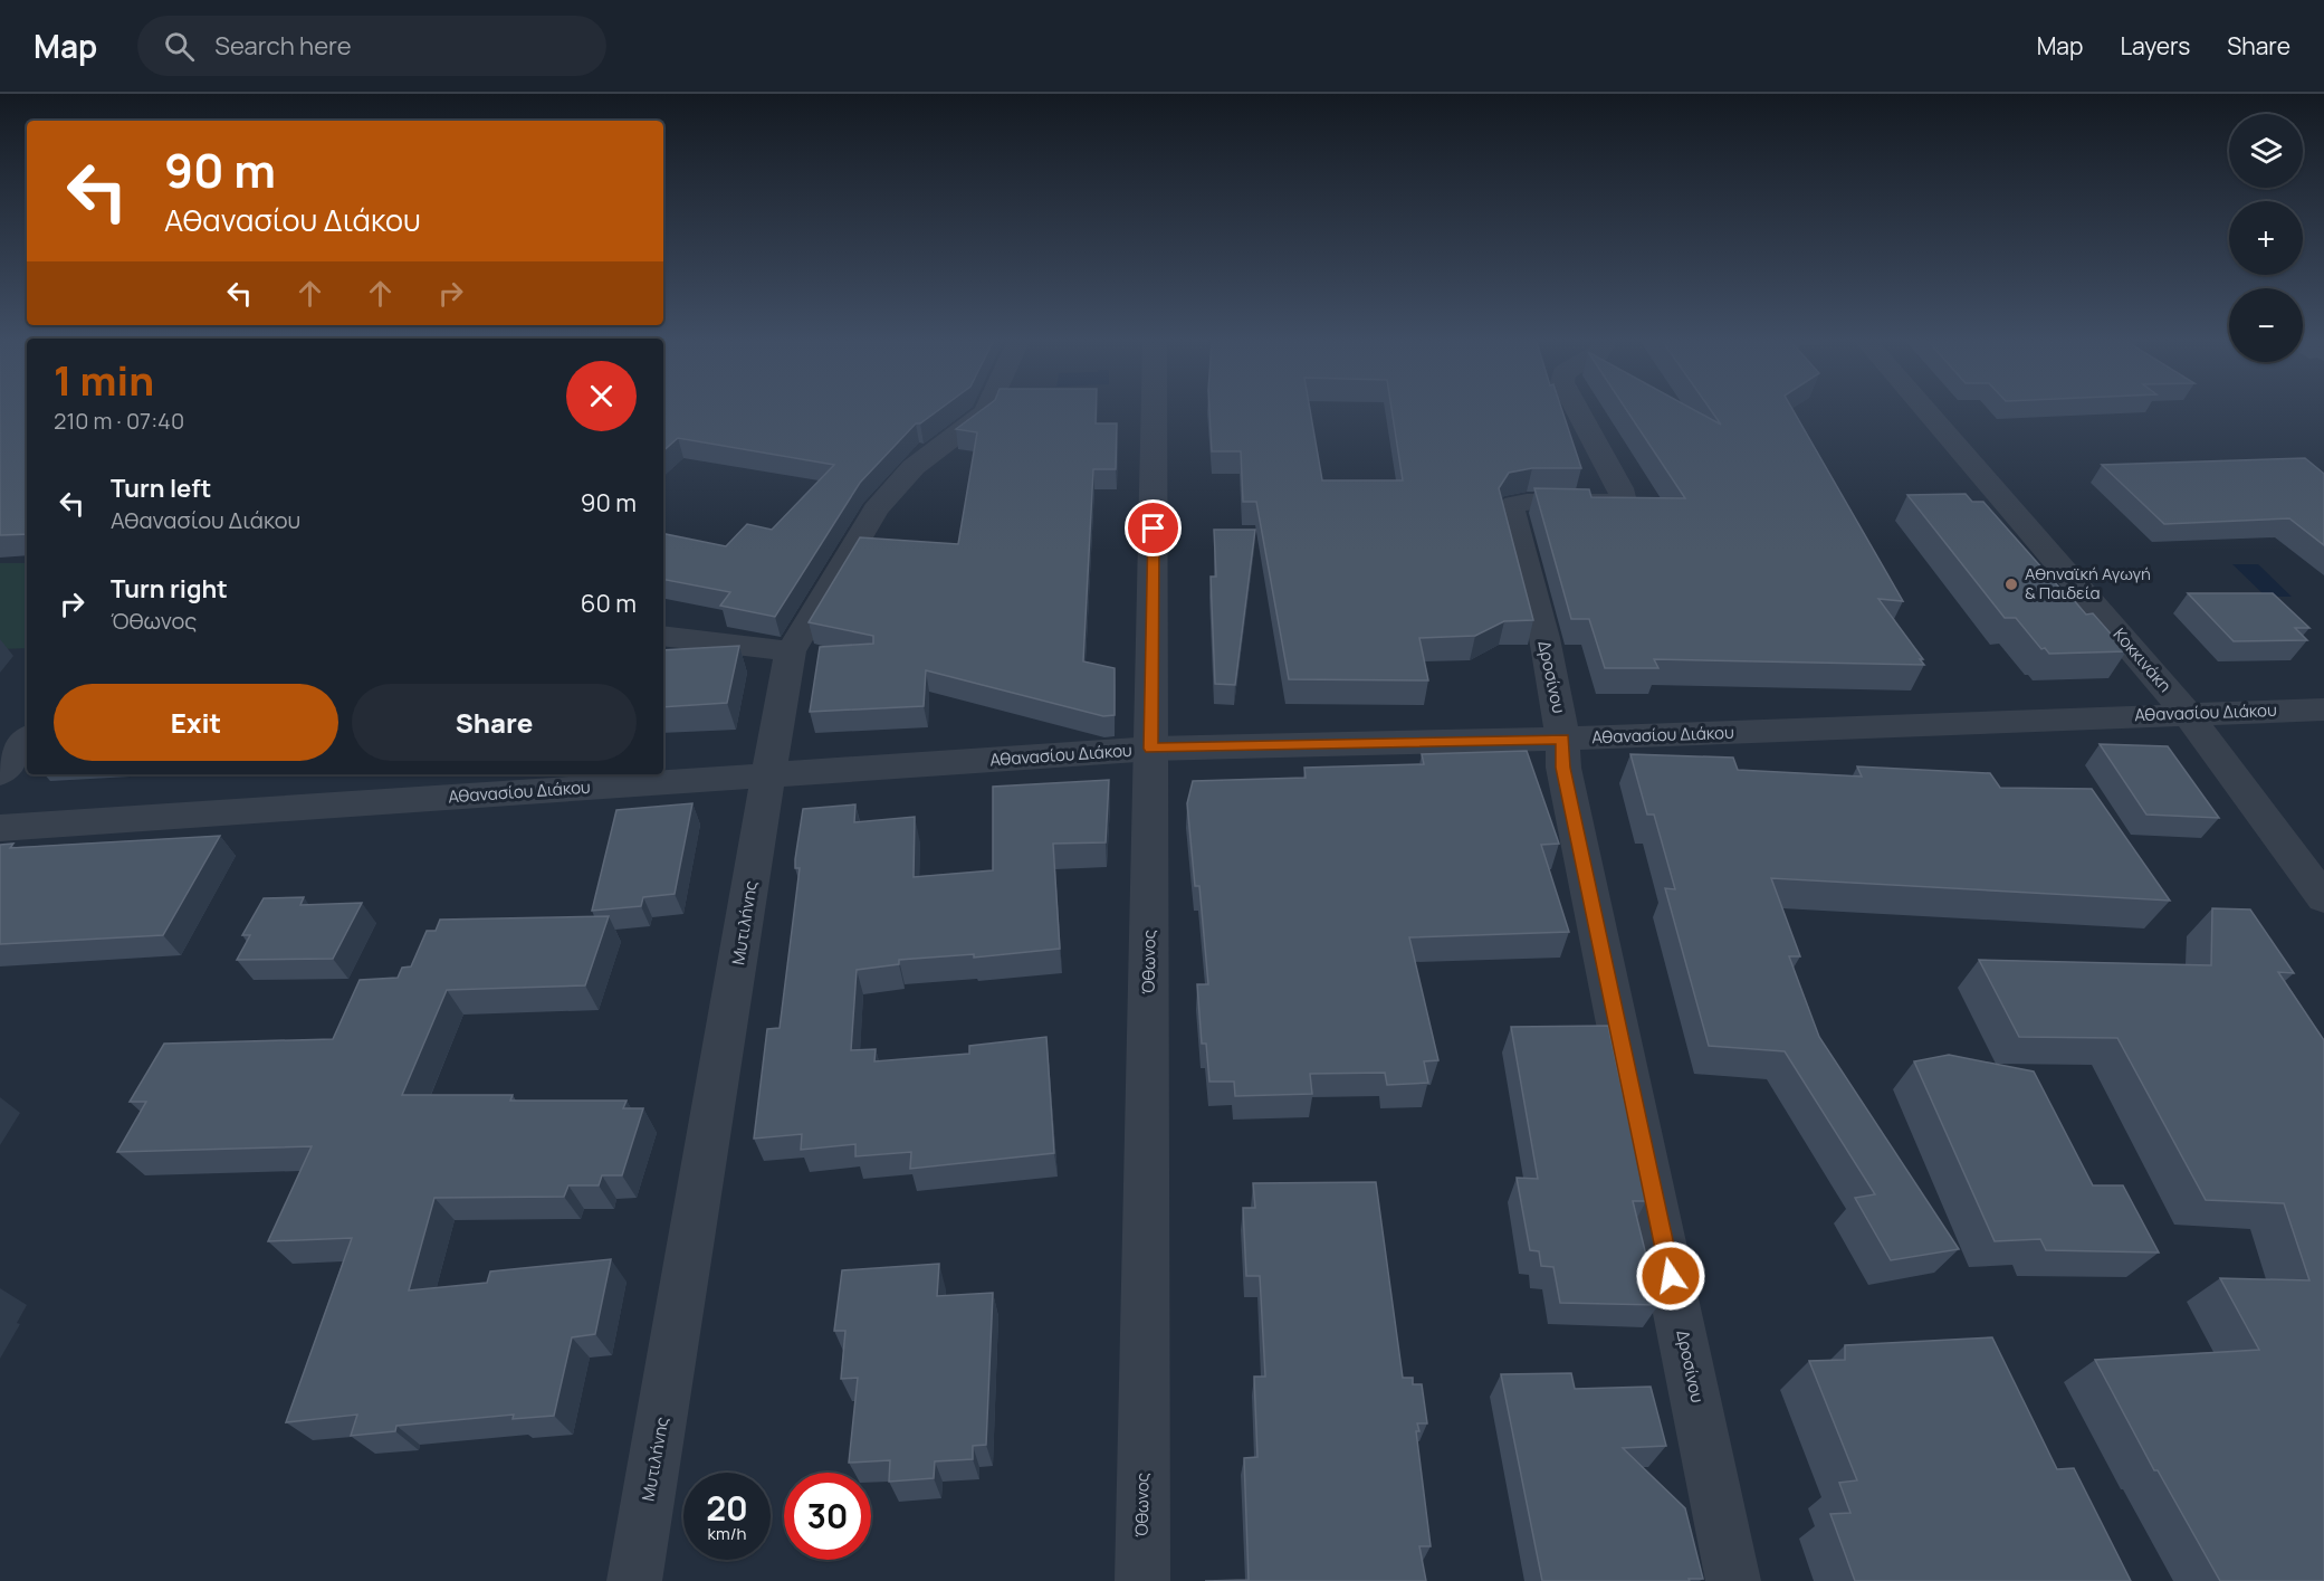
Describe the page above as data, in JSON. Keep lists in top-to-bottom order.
{
  "streets": {
    "street": [
      "Κοκκινάκη",
      "Δροσίνου",
      "Αθανασίου Διάκου",
      "Μυτιλήνης",
      "Όθωνος"
    ]
  },
  "crossings": [
    ["Κοκκινάκη", "Αθανασίου Διάκου"],
    ["Δροσίνου", "Αθανασίου Διάκου"],
    ["Αθανασίου Διάκου", "Μυτιλήνης"],
    ["Αθανασίου Διάκου", "Όθωνος"]
  ],
  "places": ["Αθηναϊκή Αγωγή & Παιδεία"],
  "page": {
    "header": "Map",
    "search": "Search here",
    "nav": ["Map", "Layers", "Share"],
    "map_buttons": ["+", "−"],
    "turn": ["90 m", "Αθανασίου Διάκου"],
    "heading": ["1 min", "210 m · 07:40"],
    "list": [
      {
        "name": "Turn left",
        "note": "Αθανασίου Διάκου",
        "value": "90 m"
      },
      {
        "name": "Turn right",
        "note": "Όθωνος",
        "value": "60 m"
      }
    ],
    "buttons": ["Exit", "Share"],
    "speed": "20 km/h",
    "limit": "30"
  }
}
